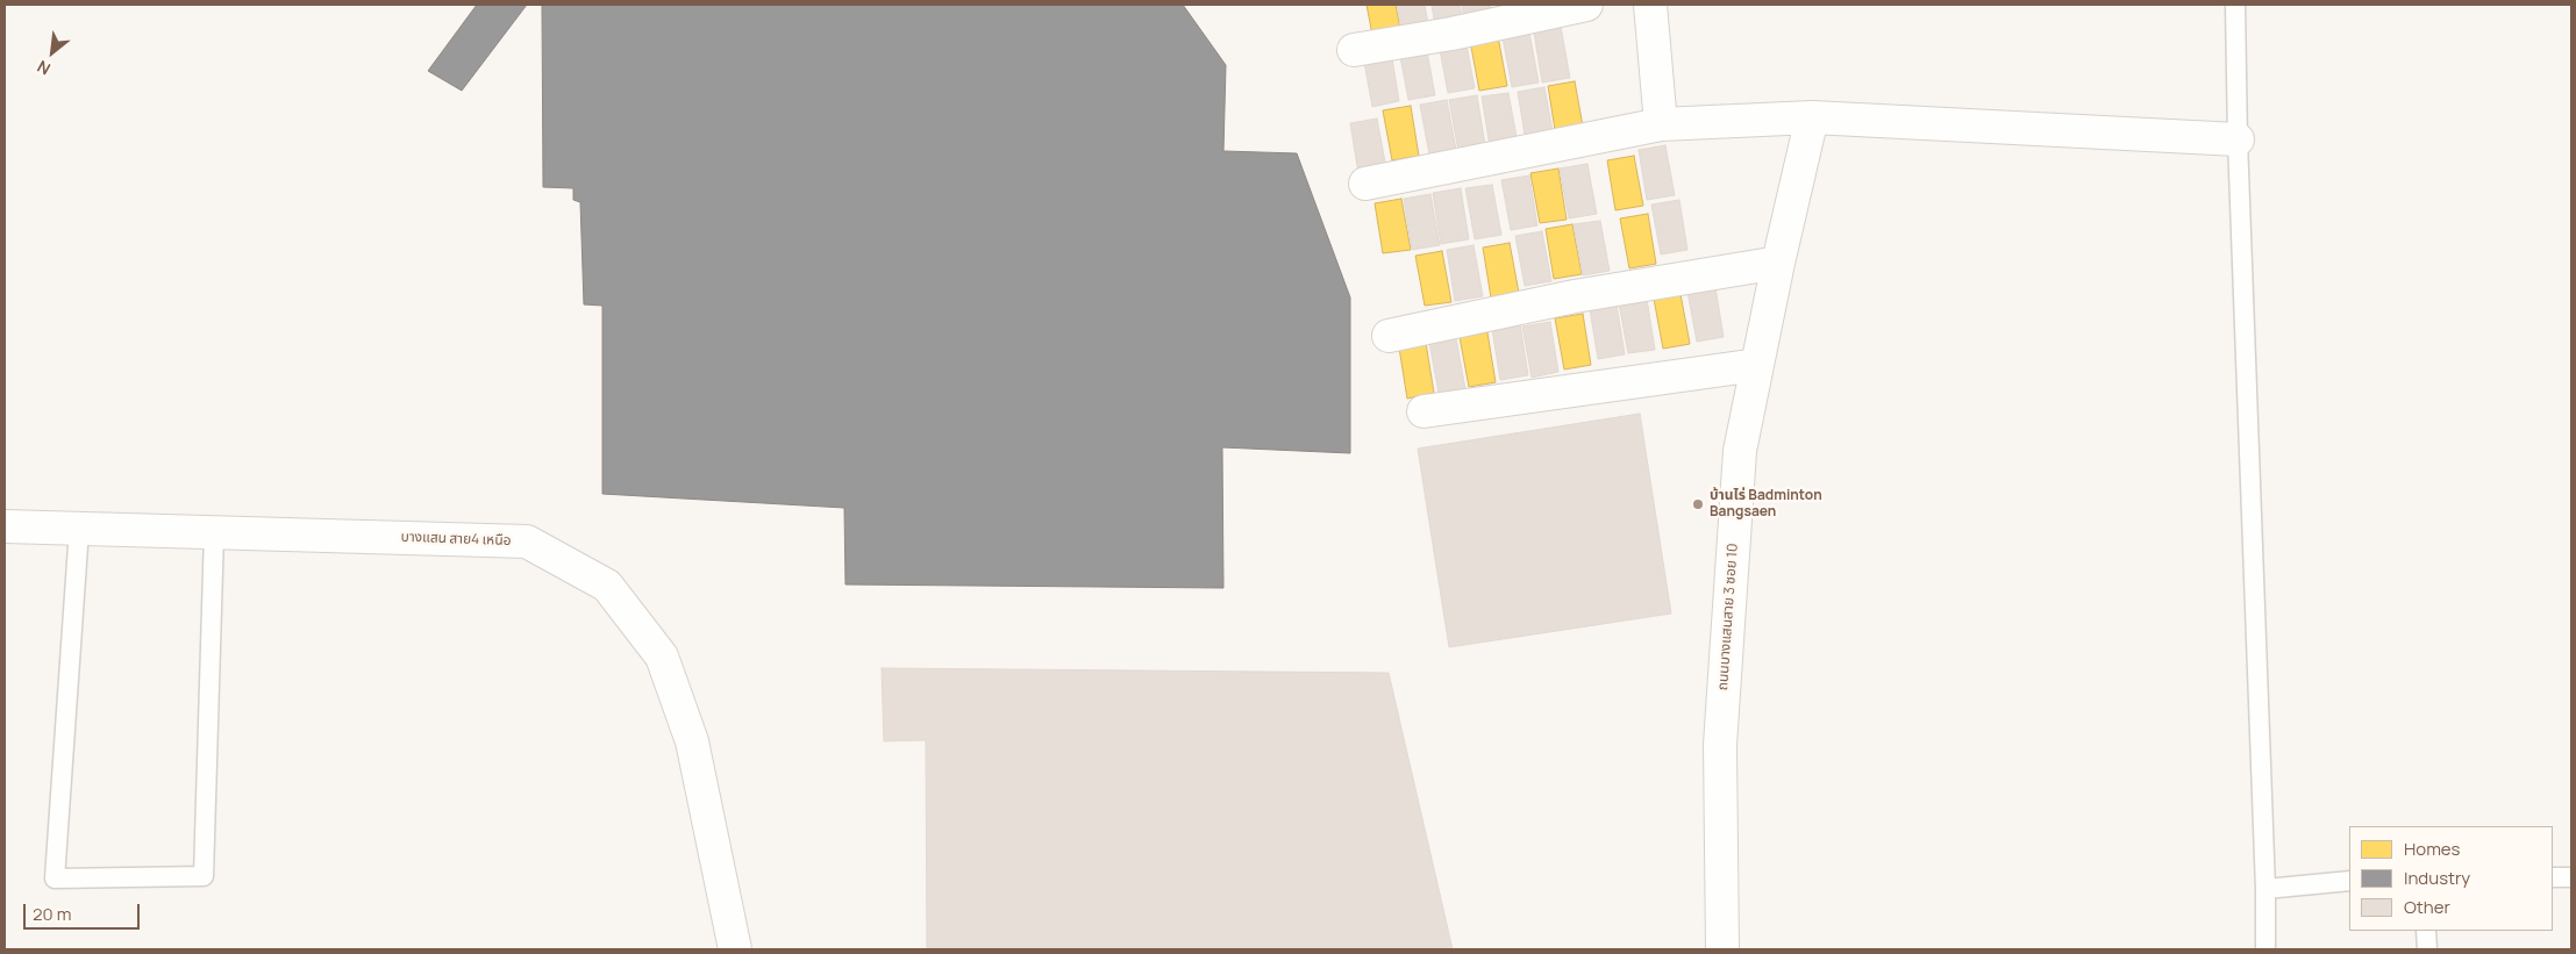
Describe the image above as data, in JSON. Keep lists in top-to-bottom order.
{
  "streets": {
    "street": ["บางแสน สาย4 เหนือ", "ถนนบางแสนสาย 3 ซอย 10"]
  },
  "places": ["บ้านไร่ Badminton Bangsaen"],
  "legend": ["Homes", "Industry", "Other"],
  "scale_bar": "20 m",
  "north": "bottom left"
}
